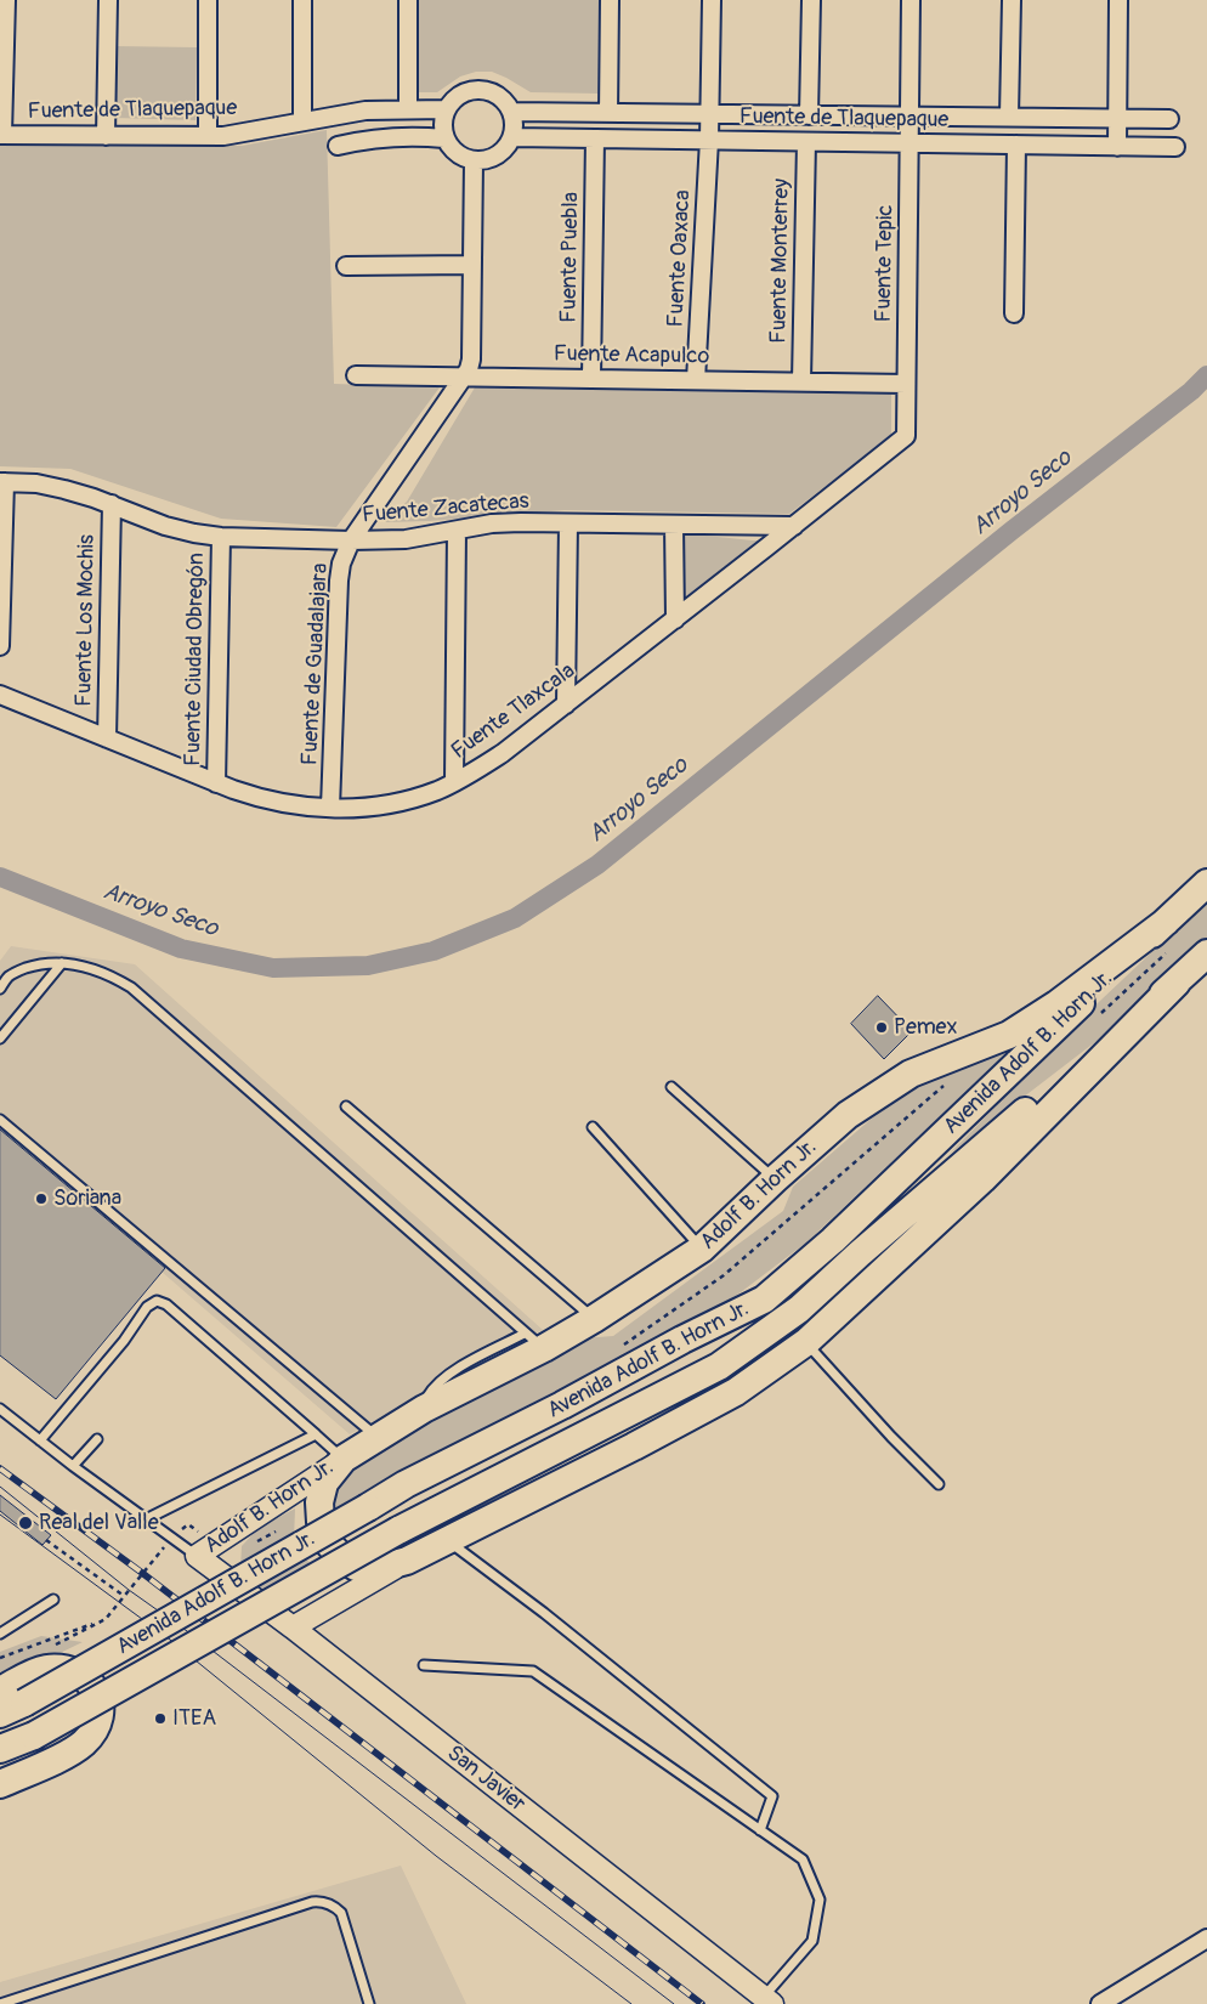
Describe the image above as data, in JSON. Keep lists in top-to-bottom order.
{
  "streets": {
    "main road": ["Avenida Adolf B. Horn Jr.", "Adolf B. Horn Jr."],
    "street": [
      "Fuente de Tlaquepaque",
      "Fuente Puebla",
      "Fuente Oaxaca",
      "Fuente Monterrey",
      "Fuente Tepic",
      "Fuente Acapulco",
      "Fuente Zacatecas",
      "Fuente Los Mochis",
      "Fuente Ciudad Obregón",
      "Fuente de Guadalajara",
      "Fuente Tlaxcala",
      "San Javier"
    ]
  },
  "crossings": [
    ["Fuente de Tlaquepaque", "Fuente Puebla"],
    ["Fuente de Tlaquepaque", "Fuente Oaxaca"],
    ["Fuente de Tlaquepaque", "Fuente Monterrey"],
    ["Fuente de Tlaquepaque", "Fuente Tepic"],
    ["Fuente de Tlaquepaque", "Fuente de Guadalajara"],
    ["Fuente Puebla", "Fuente Acapulco"],
    ["Fuente Oaxaca", "Fuente Acapulco"],
    ["Fuente Monterrey", "Fuente Acapulco"],
    ["Fuente Tepic", "Fuente Acapulco"],
    ["Fuente Tepic", "Fuente Tlaxcala"],
    ["Fuente Acapulco", "Fuente de Guadalajara"],
    ["Fuente Acapulco", "Fuente Tlaxcala"],
    ["Fuente Zacatecas", "Fuente Los Mochis"],
    ["Fuente Zacatecas", "Fuente Ciudad Obregón"],
    ["Fuente Zacatecas", "Fuente de Guadalajara"],
    ["Fuente Zacatecas", "Fuente Tlaxcala"],
    ["Fuente Los Mochis", "Fuente Tlaxcala"],
    ["Fuente Ciudad Obregón", "Fuente Tlaxcala"],
    ["Fuente de Guadalajara", "Fuente Tlaxcala"],
    ["Avenida Adolf B. Horn Jr.", "Adolf B. Horn Jr."],
    ["Adolf B. Horn Jr.", "San Javier"]
  ],
  "water": ["Arroyo Seco"],
  "places": [
    "Pemex",
    "Soriana",
    "Real del Valle",
    "ITEA"
  ]
}
